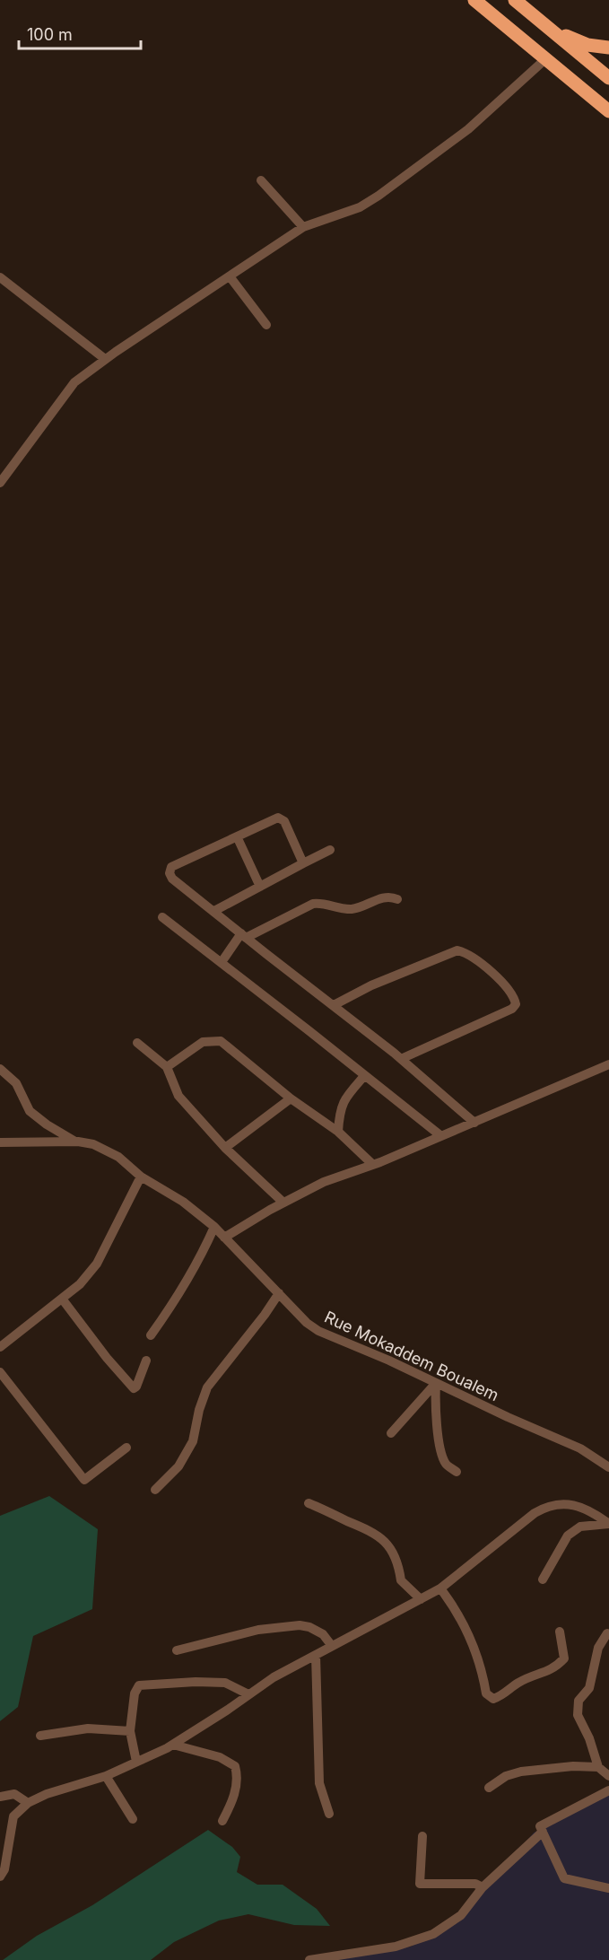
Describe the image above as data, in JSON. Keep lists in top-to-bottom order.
{
  "streets": {
    "street": ["Rue Mokaddem Boualem"]
  },
  "scale_bar": "100 m"
}
